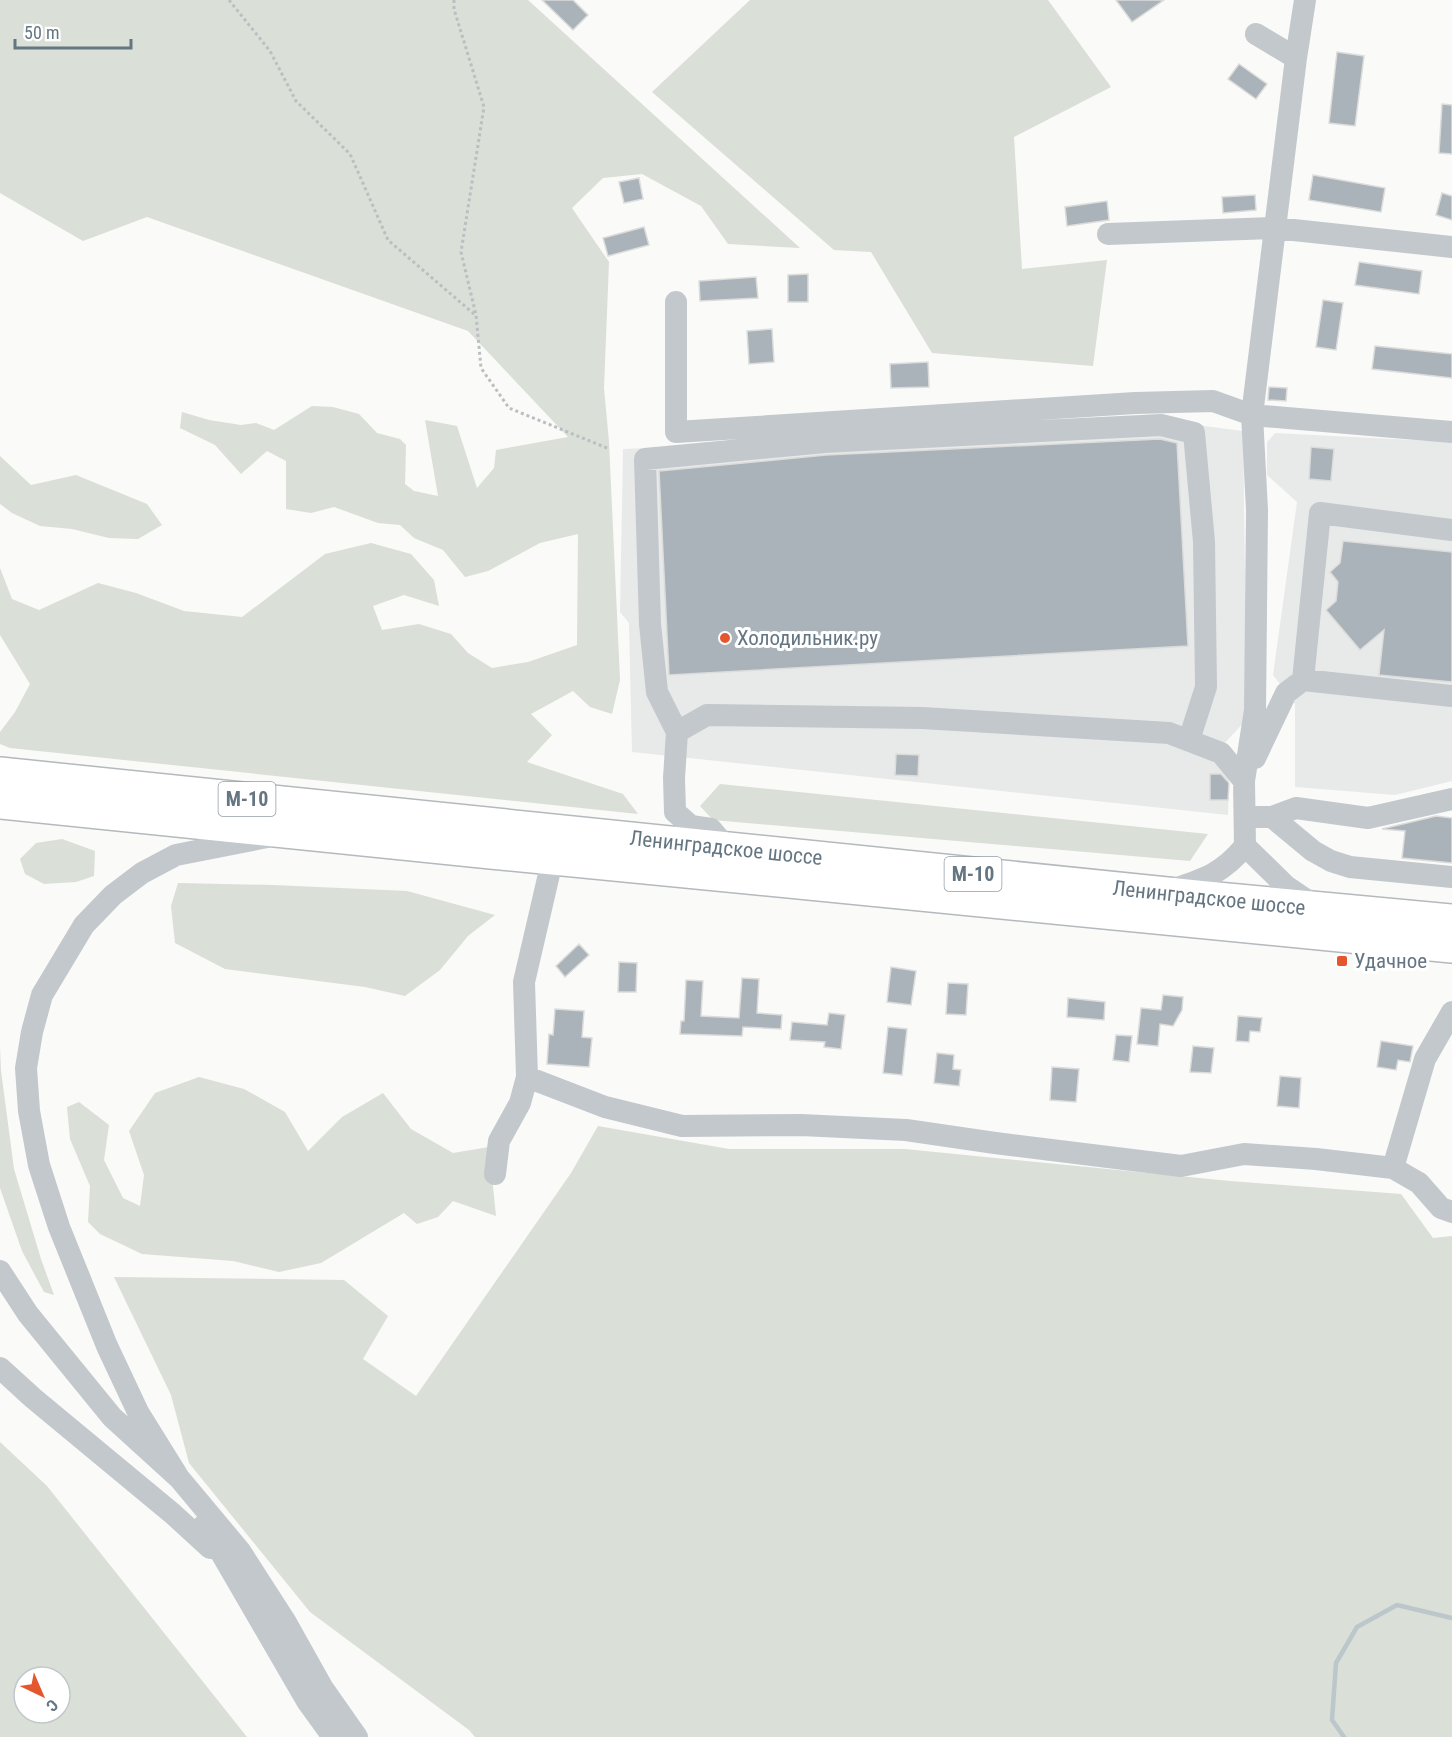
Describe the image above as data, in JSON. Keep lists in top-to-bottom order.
{
  "streets": {
    "highway": ["М-10", "Ленинградское шоссе"]
  },
  "places": {
    "other": ["Холодильник.ру"],
    "transit": ["Удачное"]
  },
  "scale_bar": "50 m",
  "north": "bottom right"
}
